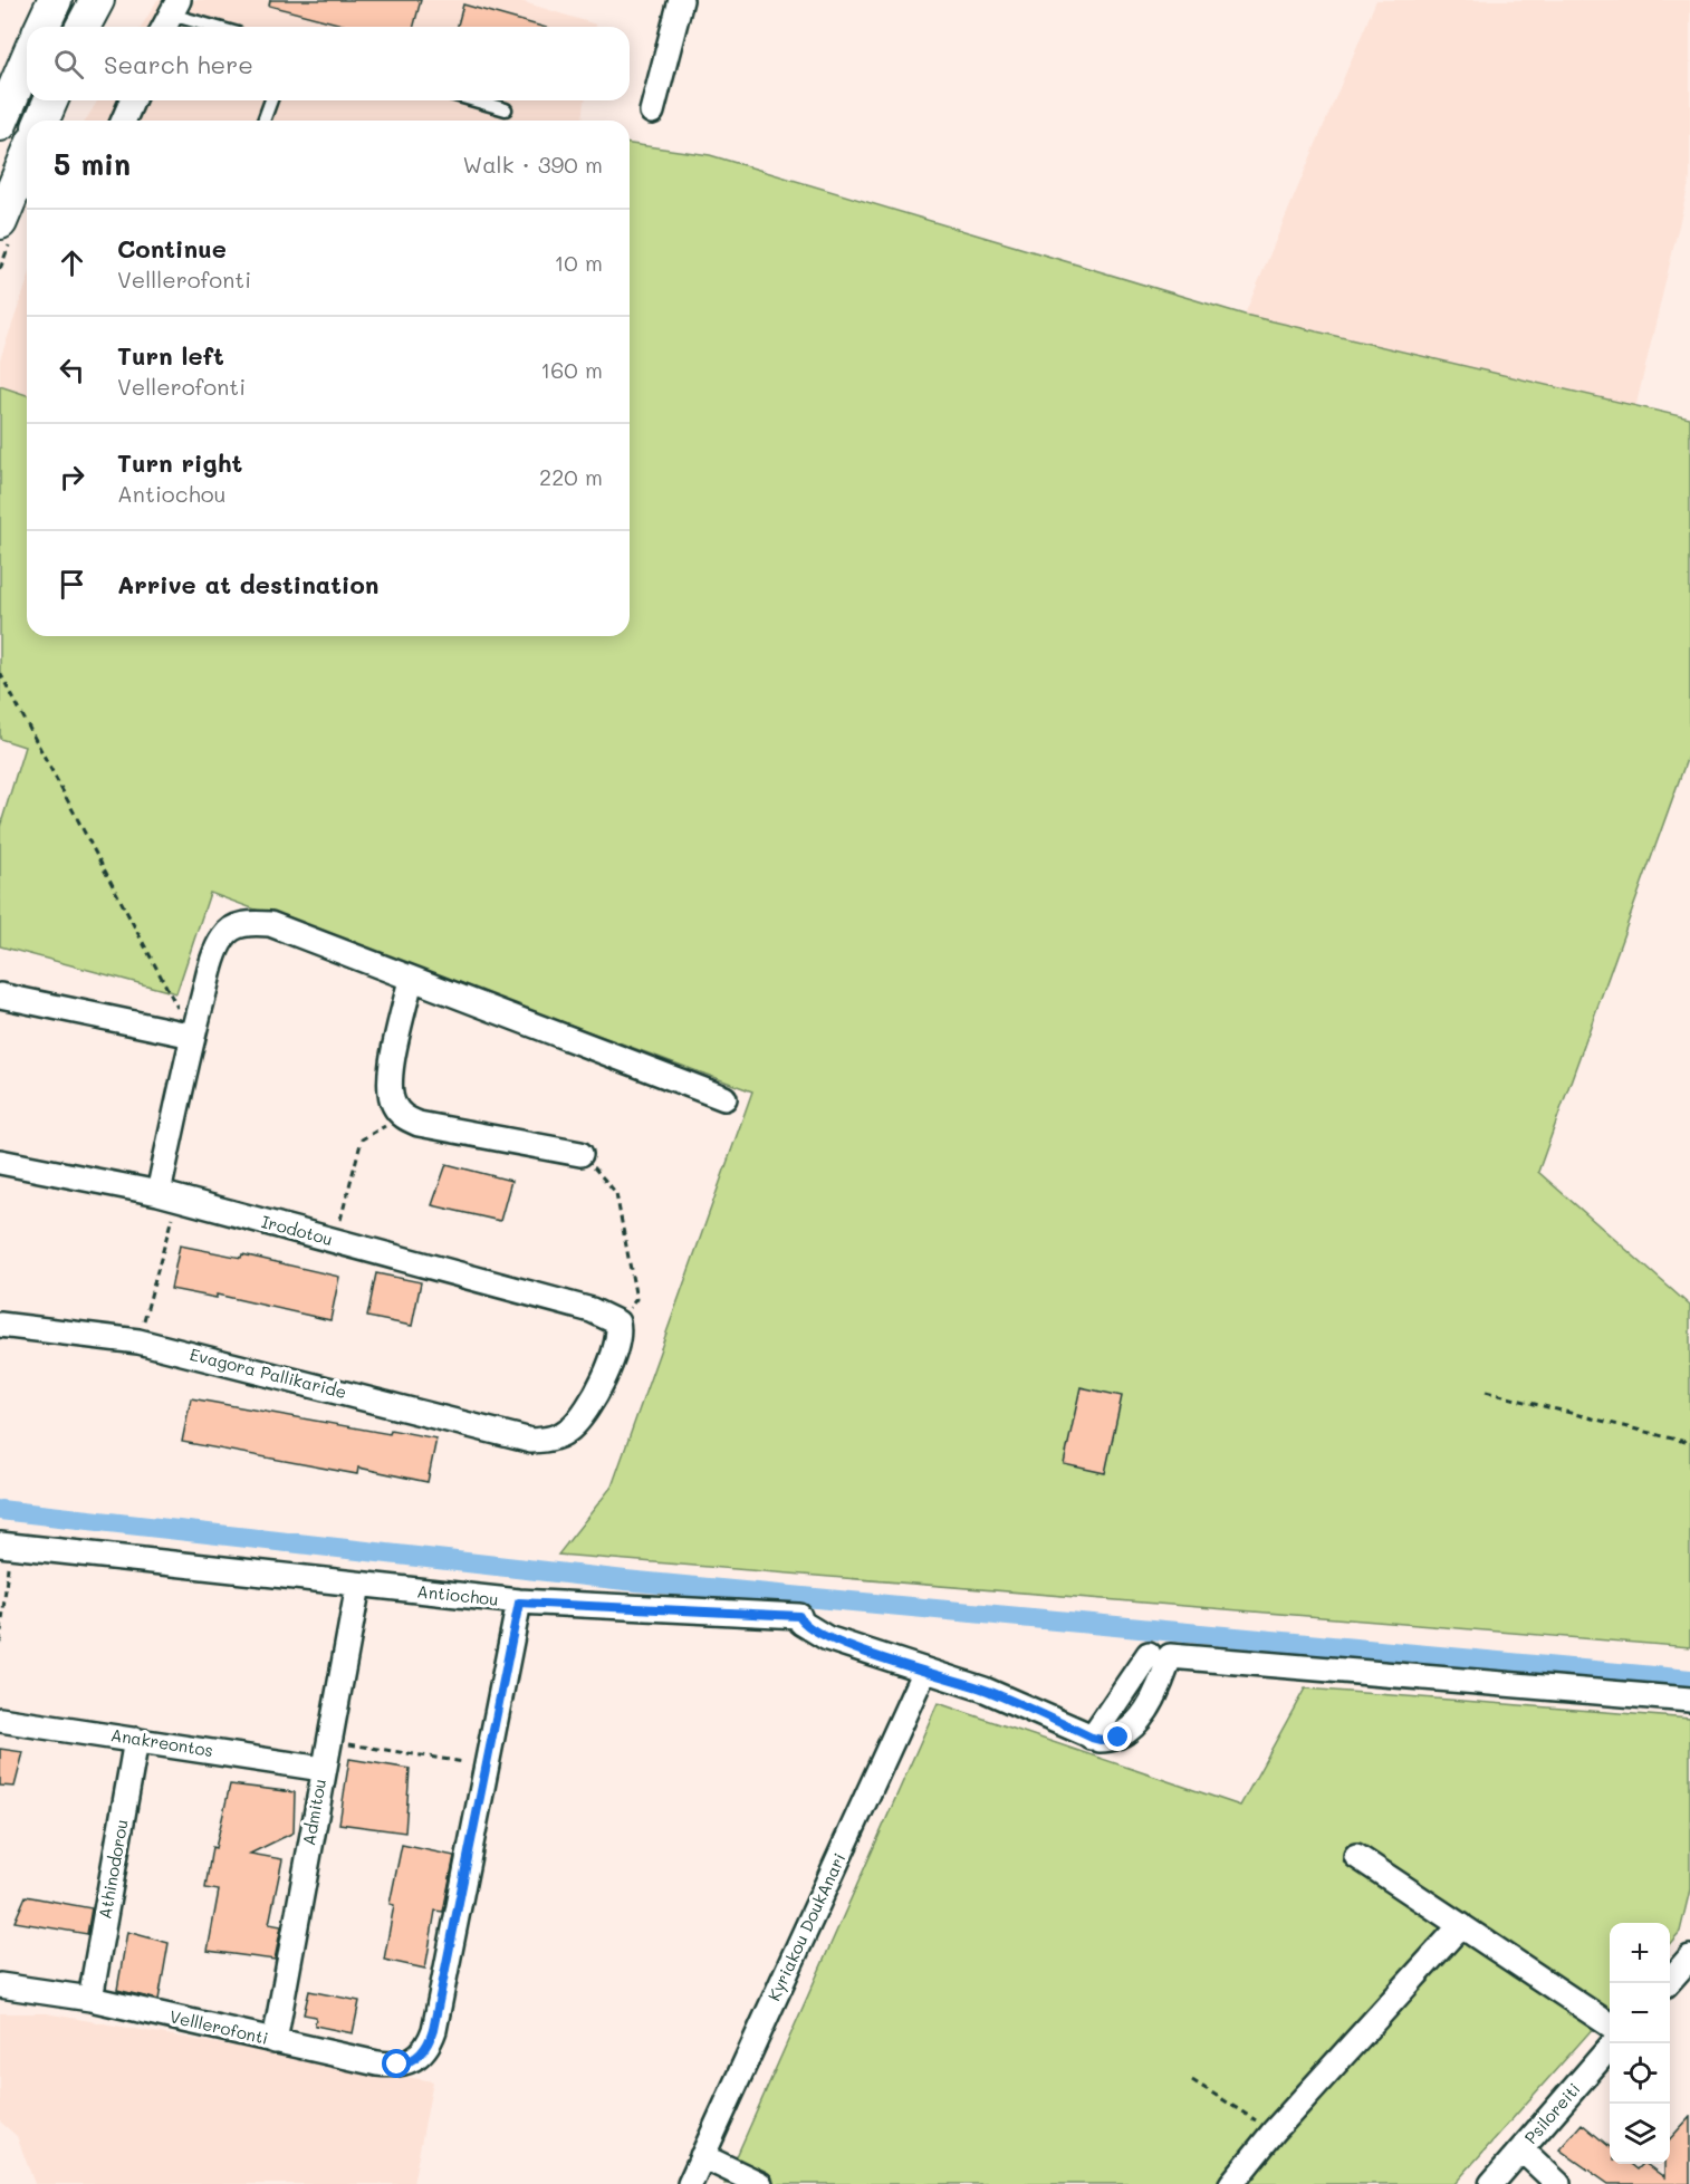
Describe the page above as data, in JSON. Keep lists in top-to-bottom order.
{
  "streets": {
    "street": [
      "Irodotou",
      "Evagora Pallikaride",
      "Antiochou",
      "Anakreontos",
      "Admitou",
      "Athinodorou",
      "Kyriakou DoukAnari",
      "Velllerofonti",
      "Psiloreiti"
    ]
  },
  "crossings": [
    ["Irodotou", "Evagora Pallikaride"],
    ["Antiochou", "Admitou"],
    ["Antiochou", "Kyriakou DoukAnari"],
    ["Anakreontos", "Admitou"],
    ["Anakreontos", "Athinodorou"],
    ["Admitou", "Velllerofonti"],
    ["Athinodorou", "Velllerofonti"]
  ],
  "page": {
    "search": "Search here",
    "heading": ["5 min", "Walk · 390 m"],
    "list": [
      ["Continue", "Velllerofonti", "10 m"],
      ["Turn left", "Vellerofonti", "160 m"],
      ["Turn right", "Antiochou", "220 m"],
      "Arrive at destination"
    ],
    "map_buttons": ["+", "−"]
  }
}
